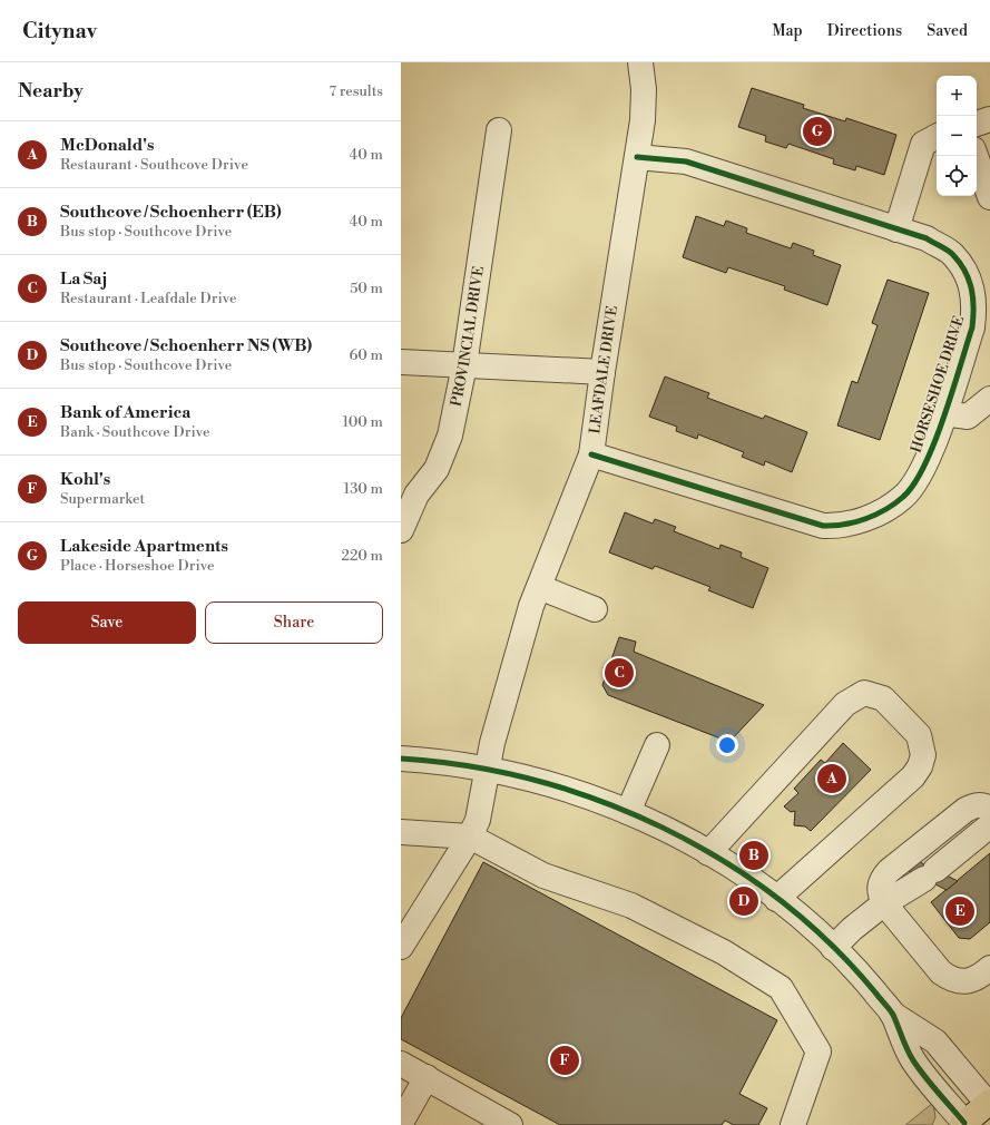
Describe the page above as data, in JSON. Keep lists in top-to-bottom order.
{
  "streets": {
    "street": ["PROVINCIAL DRIVE", "LEAFDALE DRIVE", "HORSESHOE DRIVE"]
  },
  "crossings": [
    ["LEAFDALE DRIVE", "HORSESHOE DRIVE"]
  ],
  "page": {
    "header": "Citynav",
    "nav": ["Map", "Directions", "Saved"],
    "heading": ["Nearby", "7 results"],
    "map_buttons": ["+", "−"],
    "pins": [
      "G",
      "C",
      "A",
      "B",
      "D",
      "E",
      "F"
    ],
    "list": [
      {
        "mark": "A",
        "name": "McDonald's",
        "note": "Restaurant · Southcove Drive",
        "value": "40 m"
      },
      {
        "mark": "B",
        "name": "Southcove / Schoenherr (EB)",
        "note": "Bus stop · Southcove Drive",
        "value": "40 m"
      },
      {
        "mark": "C",
        "name": "La Saj",
        "note": "Restaurant · Leafdale Drive",
        "value": "50 m"
      },
      {
        "mark": "D",
        "name": "Southcove / Schoenherr NS (WB)",
        "note": "Bus stop · Southcove Drive",
        "value": "60 m"
      },
      {
        "mark": "E",
        "name": "Bank of America",
        "note": "Bank · Southcove Drive",
        "value": "100 m"
      },
      {
        "mark": "F",
        "name": "Kohl's",
        "note": "Supermarket",
        "value": "130 m"
      },
      {
        "mark": "G",
        "name": "Lakeside Apartments",
        "note": "Place · Horseshoe Drive",
        "value": "220 m"
      }
    ],
    "buttons": ["Save", "Share"]
  }
}
